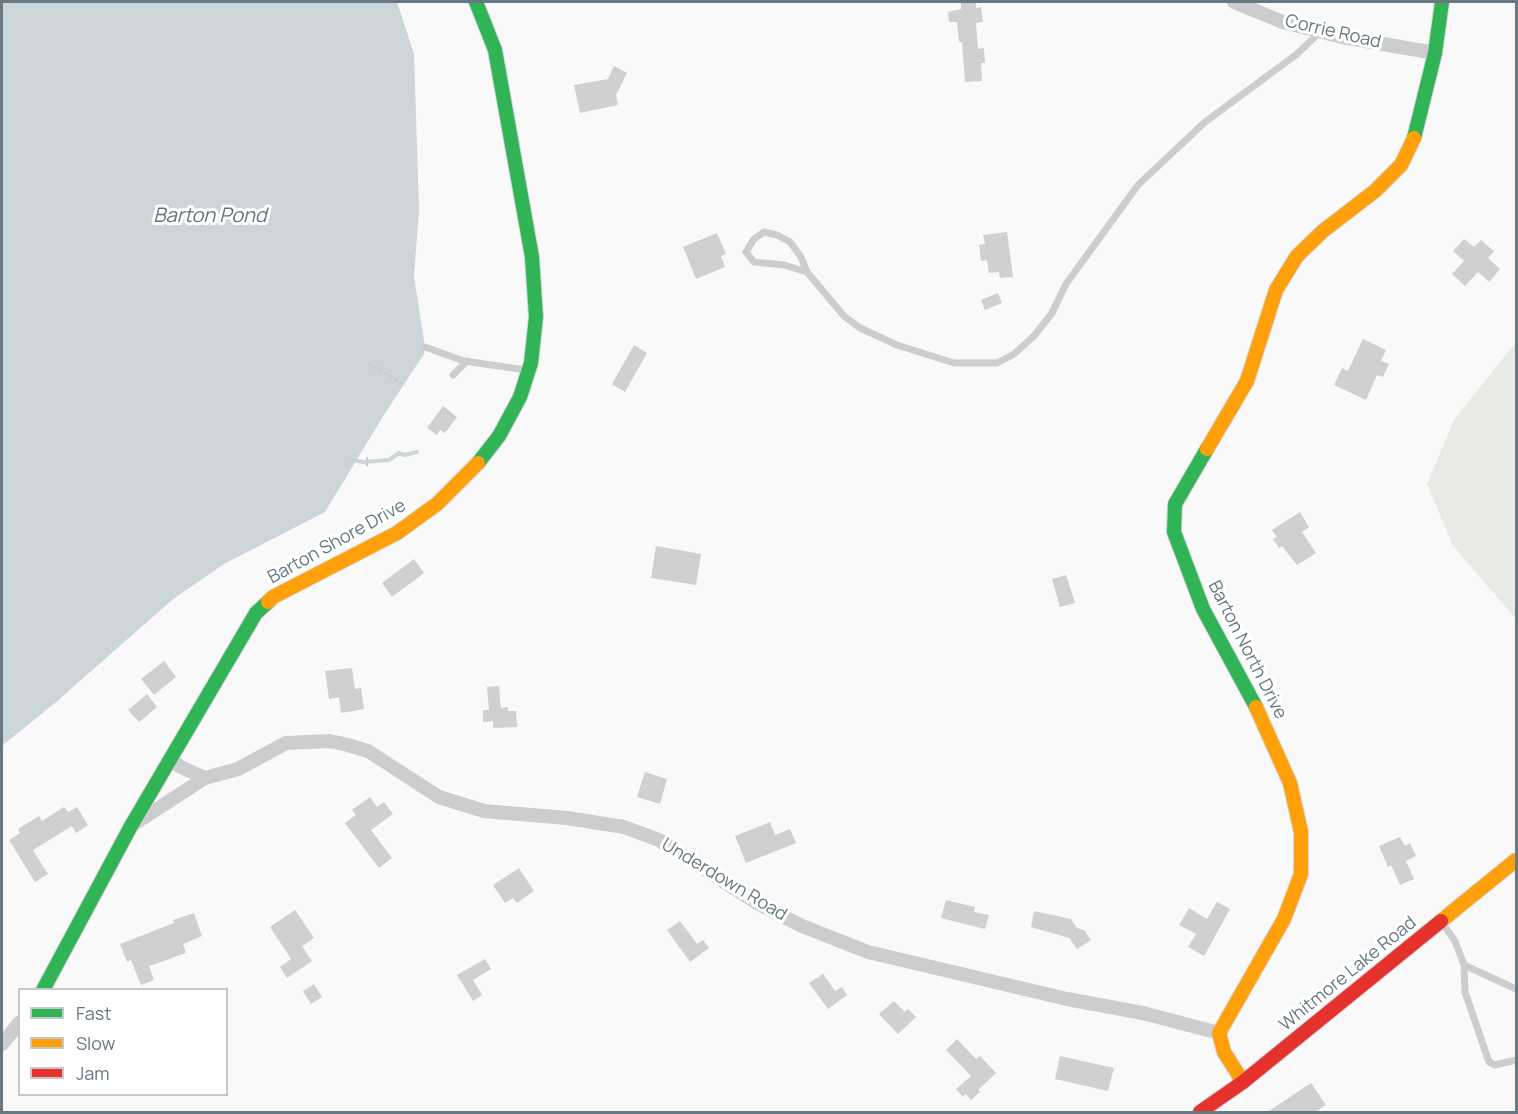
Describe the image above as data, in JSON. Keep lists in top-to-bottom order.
{
  "streets": {
    "street": [
      "Corrie Road",
      "Barton Shore Drive",
      "Barton North Drive",
      "Underdown Road",
      "Whitmore Lake Road"
    ]
  },
  "crossings": [
    ["Corrie Road", "Barton North Drive"],
    ["Barton Shore Drive", "Underdown Road"],
    ["Barton North Drive", "Underdown Road"]
  ],
  "water": ["Barton Pond"],
  "legend": ["Fast", "Slow", "Jam"]
}
